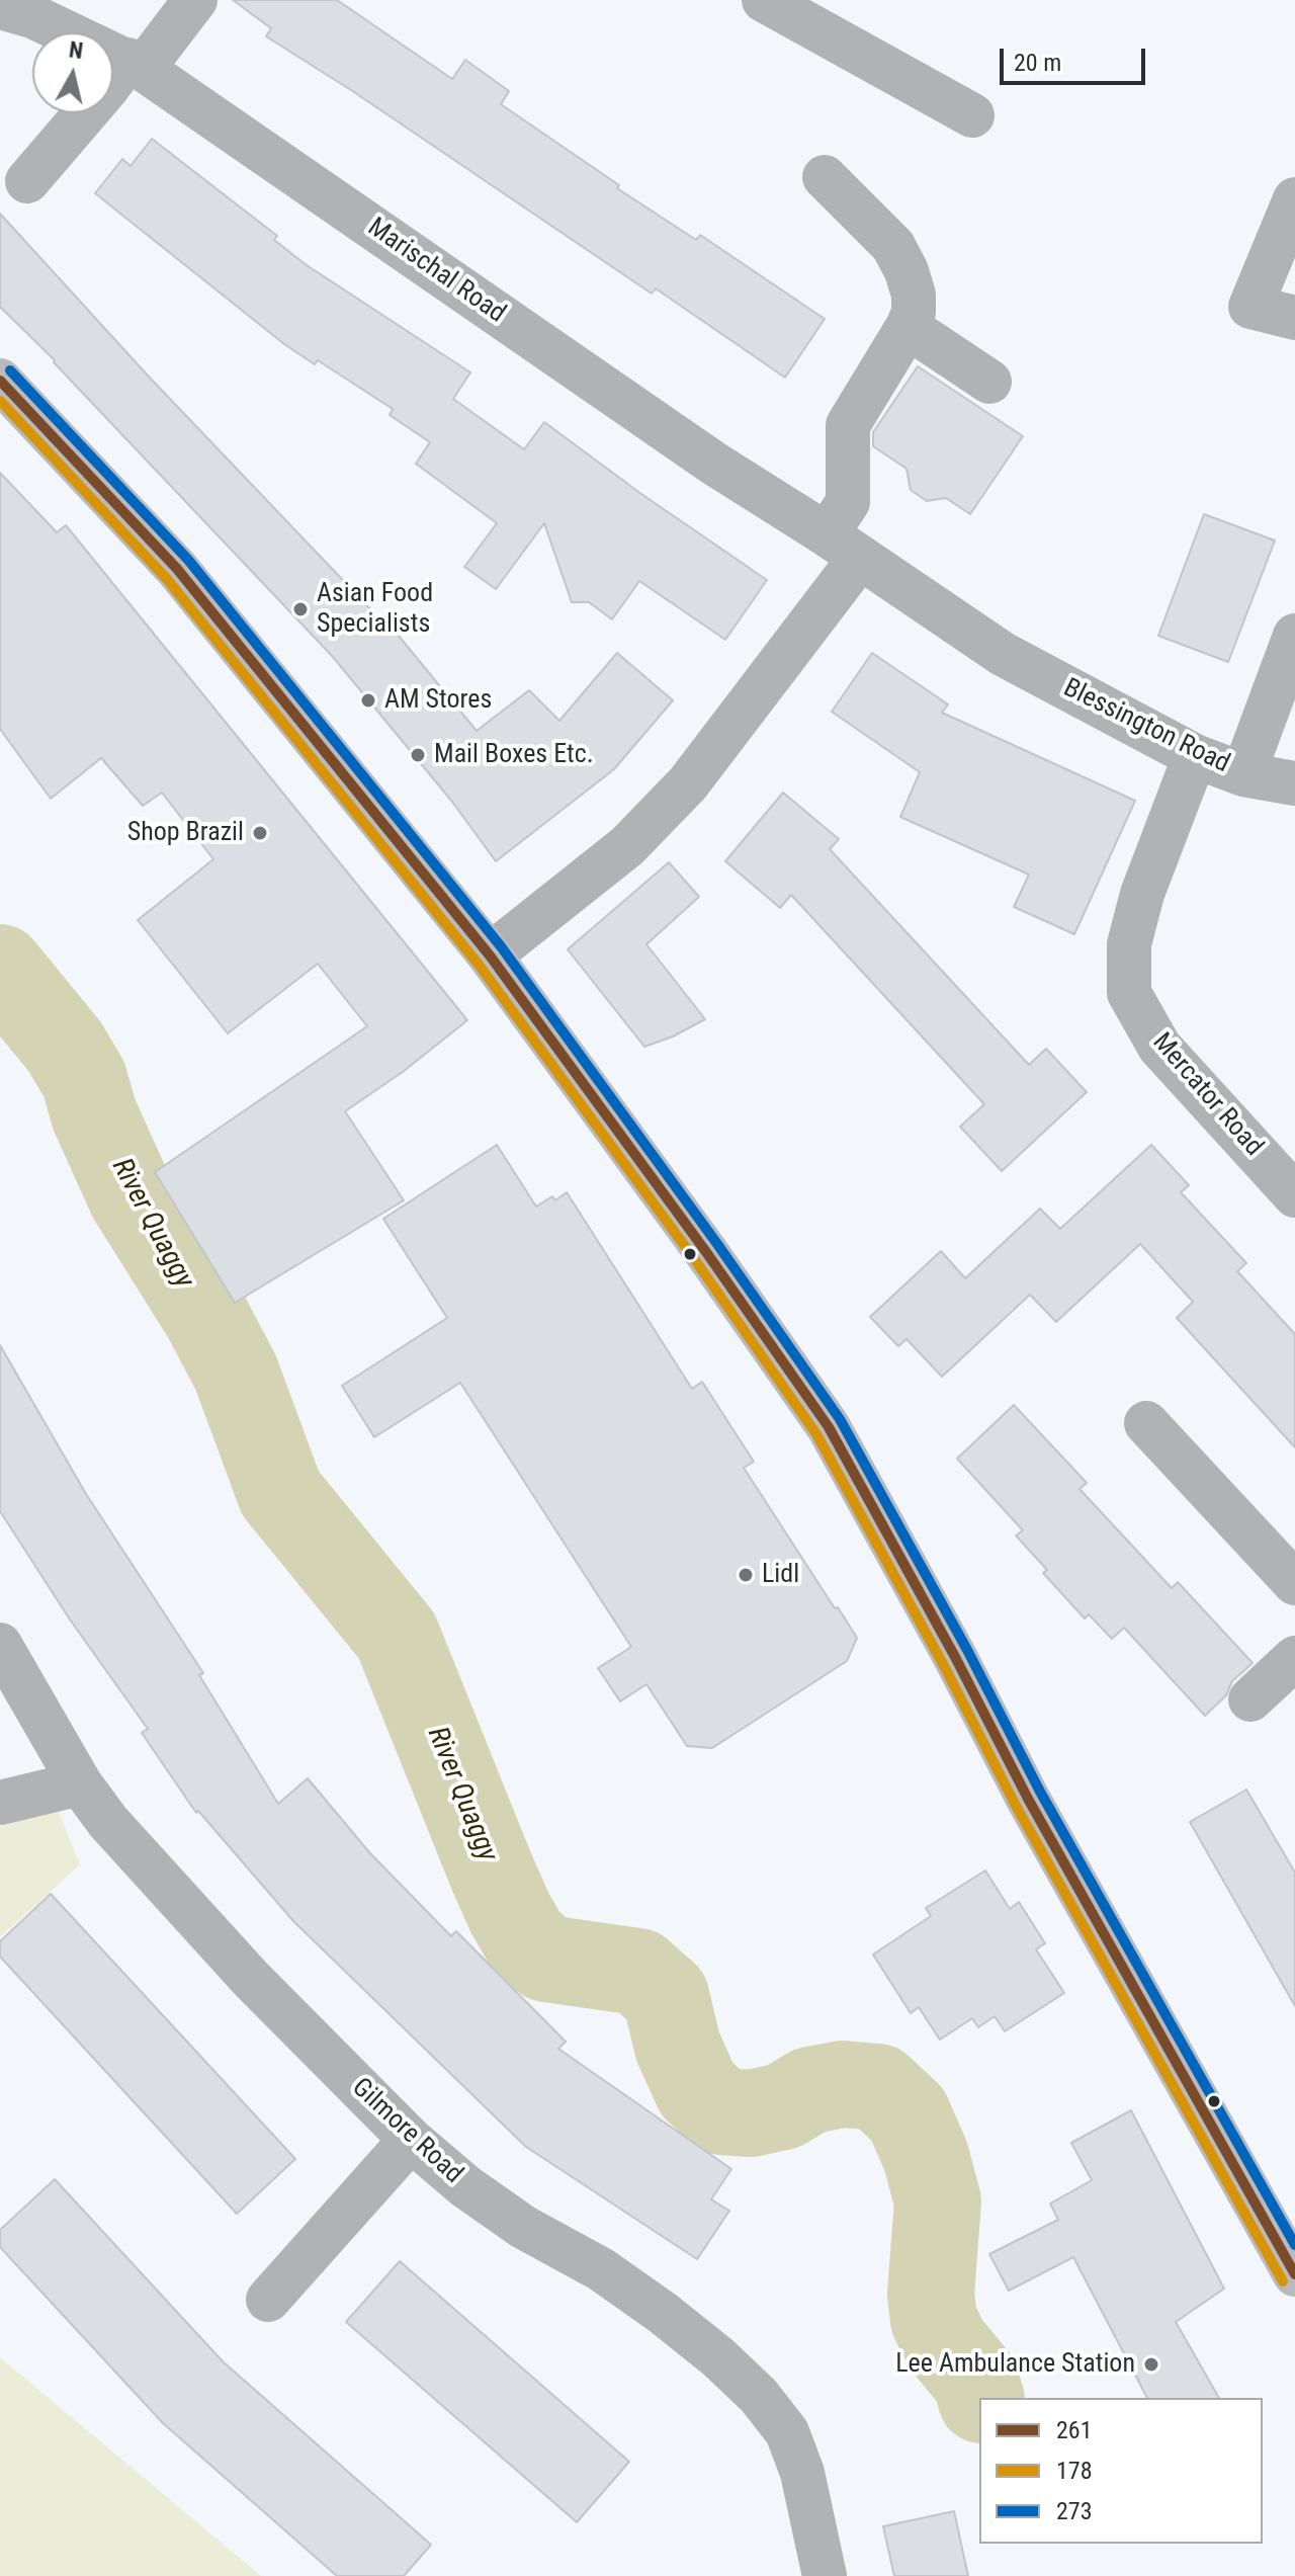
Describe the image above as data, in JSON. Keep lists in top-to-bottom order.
{
  "streets": {
    "street": [
      "Marischal Road",
      "Blessington Road",
      "Mercator Road",
      "Gilmore Road"
    ]
  },
  "crossings": [
    ["Marischal Road", "Blessington Road"],
    ["Blessington Road", "Mercator Road"]
  ],
  "water": ["River Quaggy"],
  "places": [
    "Asian Food Specialists",
    "AM Stores",
    "Mail Boxes Etc.",
    "Shop Brazil",
    "Lidl",
    "Lee Ambulance Station"
  ],
  "lines": ["transit line 273", "transit line 261", "transit line 178"],
  "legend": ["261", "178", "273"],
  "scale_bar": "20 m",
  "north": "top"
}
